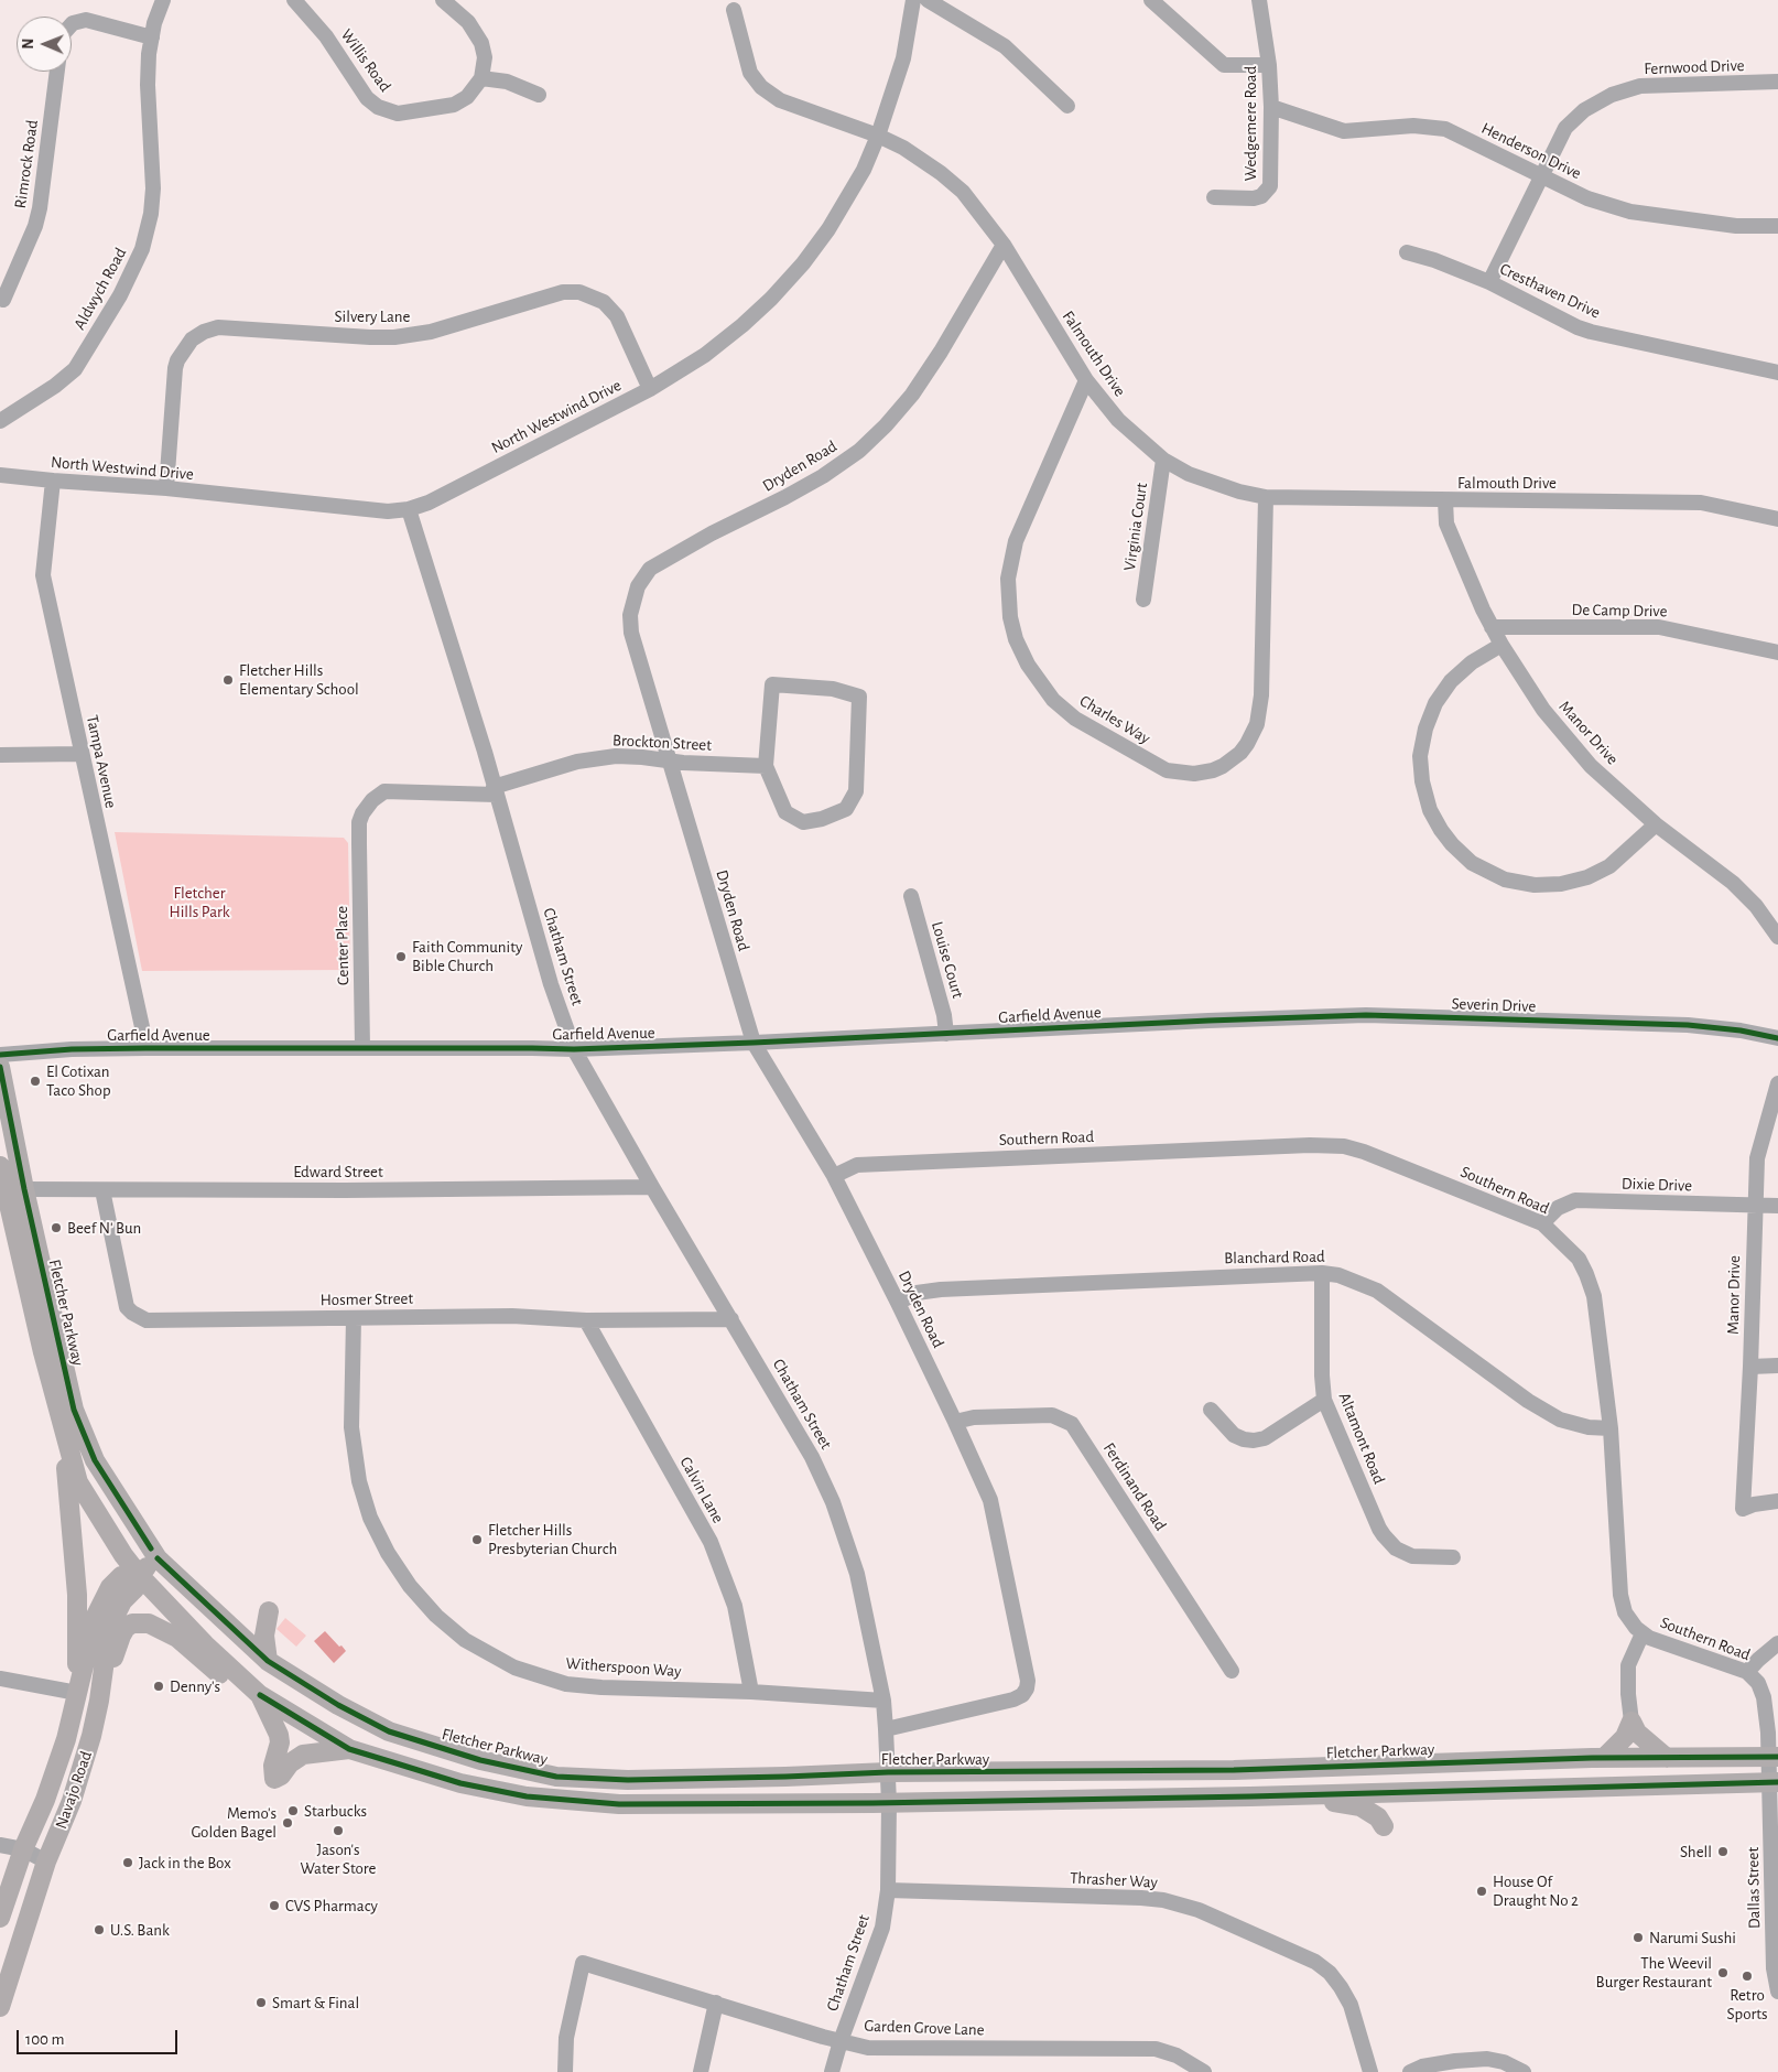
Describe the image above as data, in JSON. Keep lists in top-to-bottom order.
{
  "streets": {
    "main road": ["Fletcher Parkway", "Navajo Road"],
    "street": [
      "Willis Road",
      "Fernwood Drive",
      "Wedgemere Road",
      "Henderson Drive",
      "Rimrock Road",
      "Aldwych Road",
      "Cresthaven Drive",
      "Silvery Lane",
      "Falmouth Drive",
      "North Westwind Drive",
      "Dryden Road",
      "Virginia Court",
      "De Camp Drive",
      "Charles Way",
      "Manor Drive",
      "Brockton Street",
      "Tampa Avenue",
      "Center Place",
      "Chatham Street",
      "Louise Court",
      "Severin Drive",
      "Garfield Avenue",
      "Southern Road",
      "Edward Street",
      "Dixie Drive",
      "Blanchard Road",
      "Hosmer Street",
      "Altamont Road",
      "Ferdinand Road",
      "Calvin Lane",
      "Witherspoon Way",
      "Thrasher Way",
      "Dallas Street",
      "Garden Grove Lane"
    ]
  },
  "crossings": [
    ["Fernwood Drive", "Henderson Drive"],
    ["Fernwood Drive", "Cresthaven Drive"],
    ["Wedgemere Road", "Henderson Drive"],
    ["Silvery Lane", "North Westwind Drive"],
    ["Falmouth Drive", "North Westwind Drive"],
    ["Falmouth Drive", "Dryden Road"],
    ["Falmouth Drive", "Virginia Court"],
    ["Falmouth Drive", "Charles Way"],
    ["Falmouth Drive", "Manor Drive"],
    ["North Westwind Drive", "Tampa Avenue"],
    ["North Westwind Drive", "Chatham Street"],
    ["Dryden Road", "Brockton Street"],
    ["Dryden Road", "Chatham Street"],
    ["Dryden Road", "Garfield Avenue"],
    ["Dryden Road", "Southern Road"],
    ["Dryden Road", "Blanchard Road"],
    ["Dryden Road", "Ferdinand Road"],
    ["De Camp Drive", "Manor Drive"],
    ["Manor Drive", "Dixie Drive"],
    ["Brockton Street", "Center Place"],
    ["Brockton Street", "Chatham Street"],
    ["Tampa Avenue", "Garfield Avenue"],
    ["Center Place", "Garfield Avenue"],
    ["Chatham Street", "Garfield Avenue"],
    ["Chatham Street", "Edward Street"],
    ["Chatham Street", "Hosmer Street"],
    ["Chatham Street", "Fletcher Parkway"],
    ["Chatham Street", "Witherspoon Way"],
    ["Chatham Street", "Thrasher Way"],
    ["Chatham Street", "Garden Grove Lane"],
    ["Louise Court", "Garfield Avenue"],
    ["Severin Drive", "Garfield Avenue"],
    ["Southern Road", "Dixie Drive"],
    ["Southern Road", "Blanchard Road"],
    ["Southern Road", "Fletcher Parkway"],
    ["Southern Road", "Dallas Street"],
    ["Edward Street", "Hosmer Street"],
    ["Edward Street", "Fletcher Parkway"],
    ["Blanchard Road", "Altamont Road"],
    ["Hosmer Street", "Calvin Lane"],
    ["Hosmer Street", "Witherspoon Way"],
    ["Fletcher Parkway", "Navajo Road"],
    ["Fletcher Parkway", "Dallas Street"],
    ["Calvin Lane", "Witherspoon Way"]
  ],
  "parks": ["Fletcher Hills Park"],
  "places": [
    "Fletcher Hills Elementary School",
    "Faith Community Bible Church",
    "El Cotixan Taco Shop",
    "Beef N' Bun",
    "Fletcher Hills Presbyterian Church",
    "Denny's",
    "Starbucks",
    "Memo's Golden Bagel",
    "Jason's Water Store",
    "Shell",
    "Jack in the Box",
    "House Of Draught No 2",
    "CVS Pharmacy",
    "U.S. Bank",
    "Narumi Sushi",
    "The Weevil Burger Restaurant",
    "Retro Sports",
    "Smart & Final"
  ],
  "scale_bar": "100 m",
  "north": "left"
}
